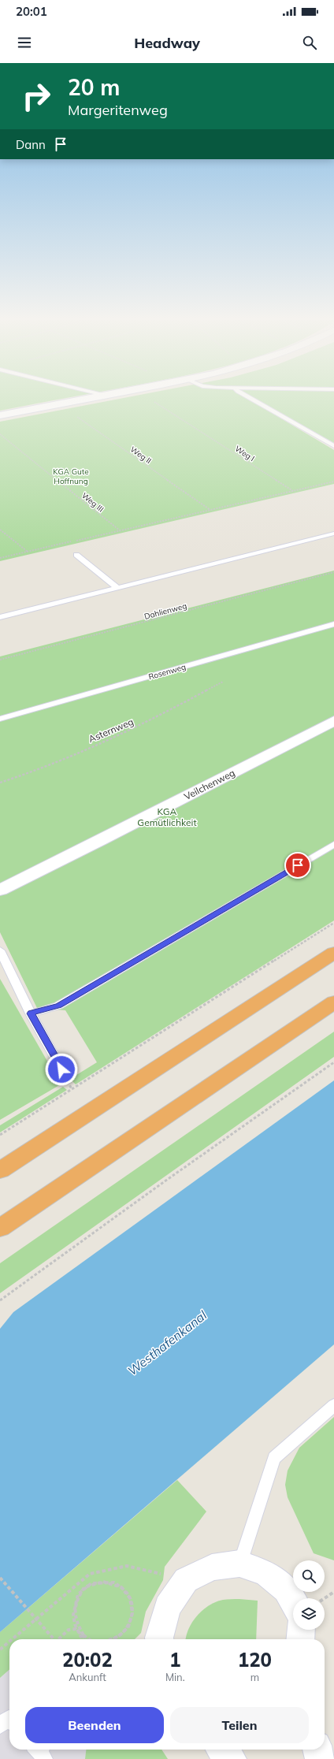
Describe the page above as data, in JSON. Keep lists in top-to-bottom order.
{
  "streets": {
    "street": ["Veilchenweg"],
    "lane": ["Rosenweg"],
    "path": [
      "Weg I",
      "Weg II",
      "Weg III",
      "Dahlienweg",
      "Asternweg"
    ]
  },
  "water": ["Westhafenkanal"],
  "parks": ["KGA Gute Hoffnung", "KGA Gemütlichkeit"],
  "page": {
    "status": "20:01",
    "header": "Headway",
    "turn": ["20 m", "Margeritenweg"],
    "then": "Dann",
    "eta": [
      "20:02",
      "Ankunft",
      "1",
      "Min.",
      "120",
      "m"
    ],
    "buttons": ["Beenden", "Teilen"]
  }
}
